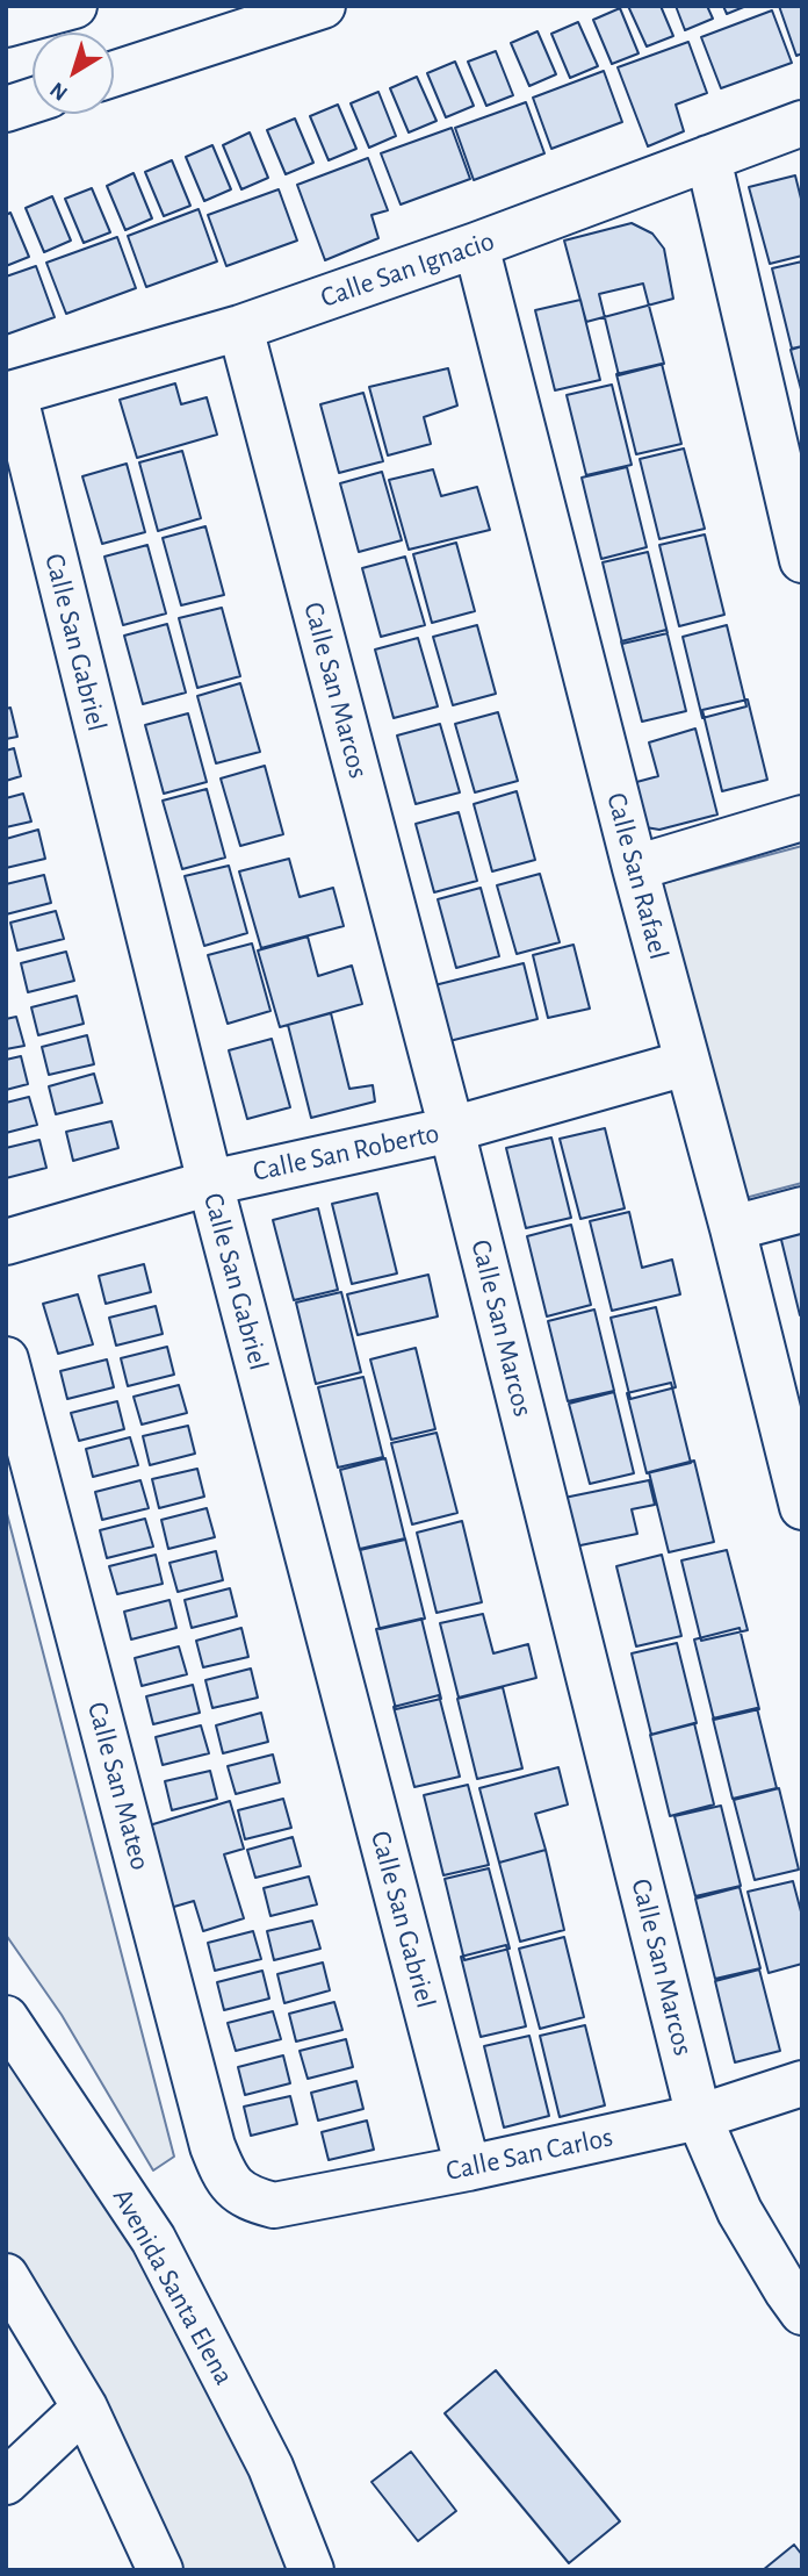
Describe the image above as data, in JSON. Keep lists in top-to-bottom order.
{
  "streets": {
    "street": [
      "Calle San Ignacio",
      "Calle San Gabriel",
      "Calle San Marcos",
      "Calle San Rafael",
      "Calle San Roberto",
      "Calle San Mateo",
      "Calle San Carlos",
      "Avenida Santa Elena"
    ]
  },
  "crossings": [
    ["Calle San Ignacio", "Calle San Gabriel"],
    ["Calle San Ignacio", "Calle San Marcos"],
    ["Calle San Ignacio", "Calle San Rafael"],
    ["Calle San Gabriel", "Calle San Roberto"],
    ["Calle San Gabriel", "Calle San Carlos"],
    ["Calle San Marcos", "Calle San Roberto"],
    ["Calle San Marcos", "Calle San Carlos"],
    ["Calle San Rafael", "Calle San Roberto"],
    ["Calle San Mateo", "Calle San Carlos"]
  ],
  "north": "bottom left"
}
